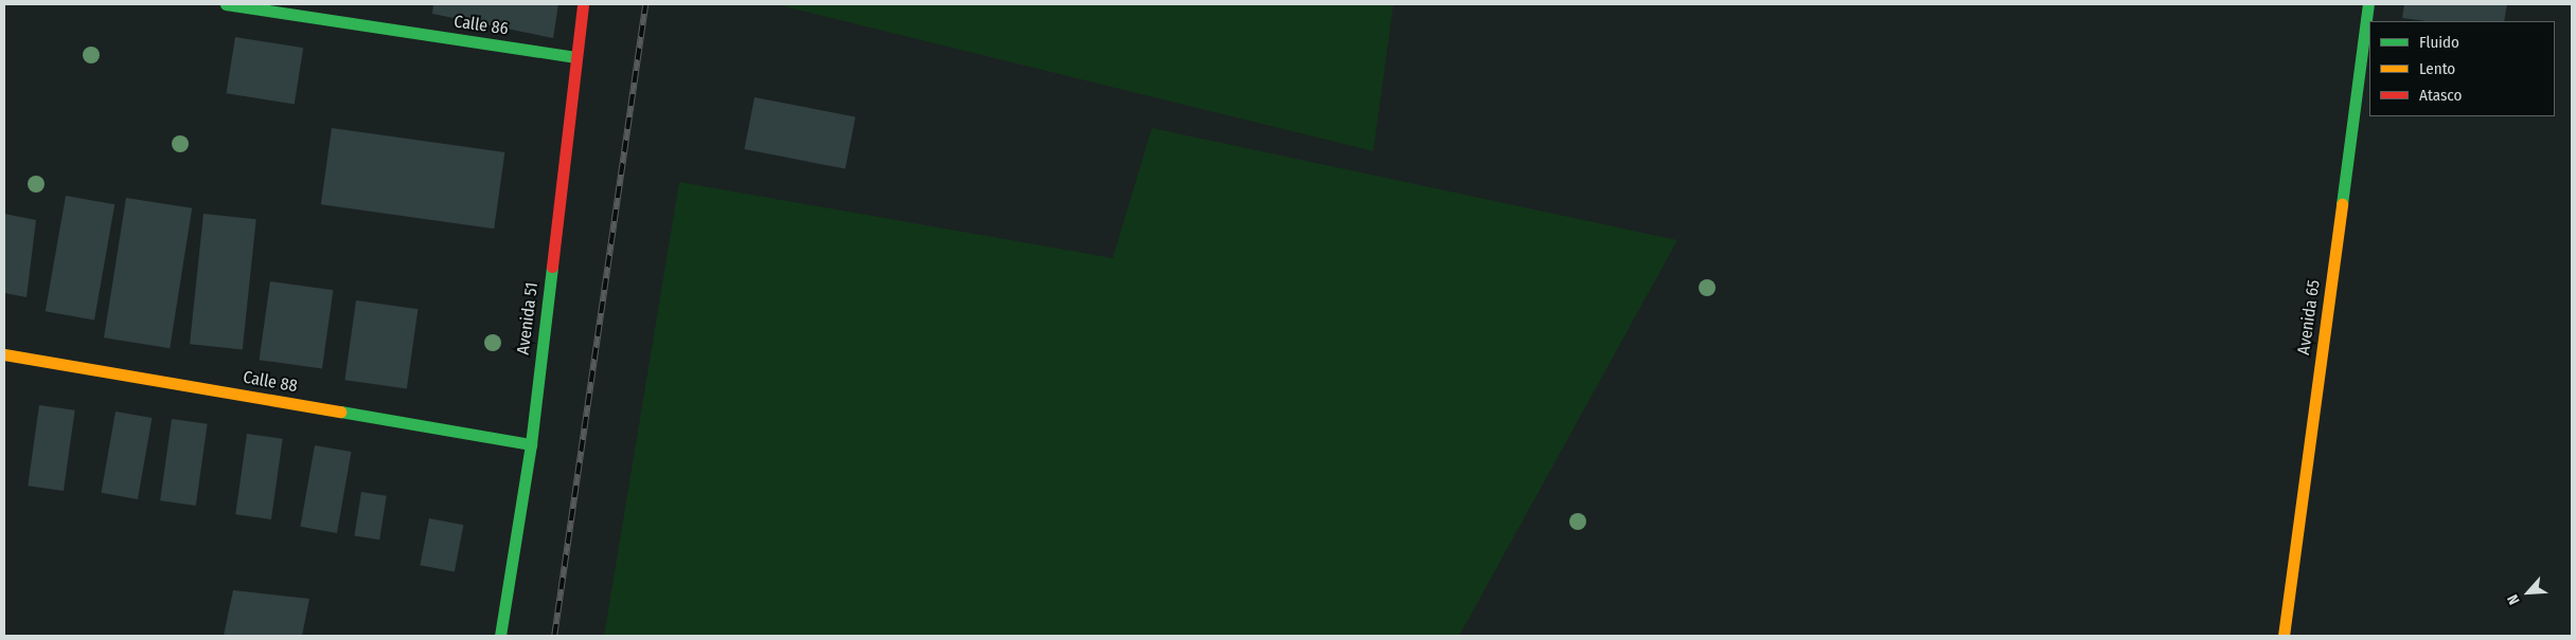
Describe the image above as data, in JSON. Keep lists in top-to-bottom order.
{
  "streets": {
    "street": [
      "Calle 86",
      "Avenida 65",
      "Avenida 51",
      "Calle 88"
    ]
  },
  "crossings": [
    ["Calle 86", "Avenida 51"],
    ["Avenida 51", "Calle 88"]
  ],
  "legend": ["Fluido", "Lento", "Atasco"],
  "north": "bottom left"
}
